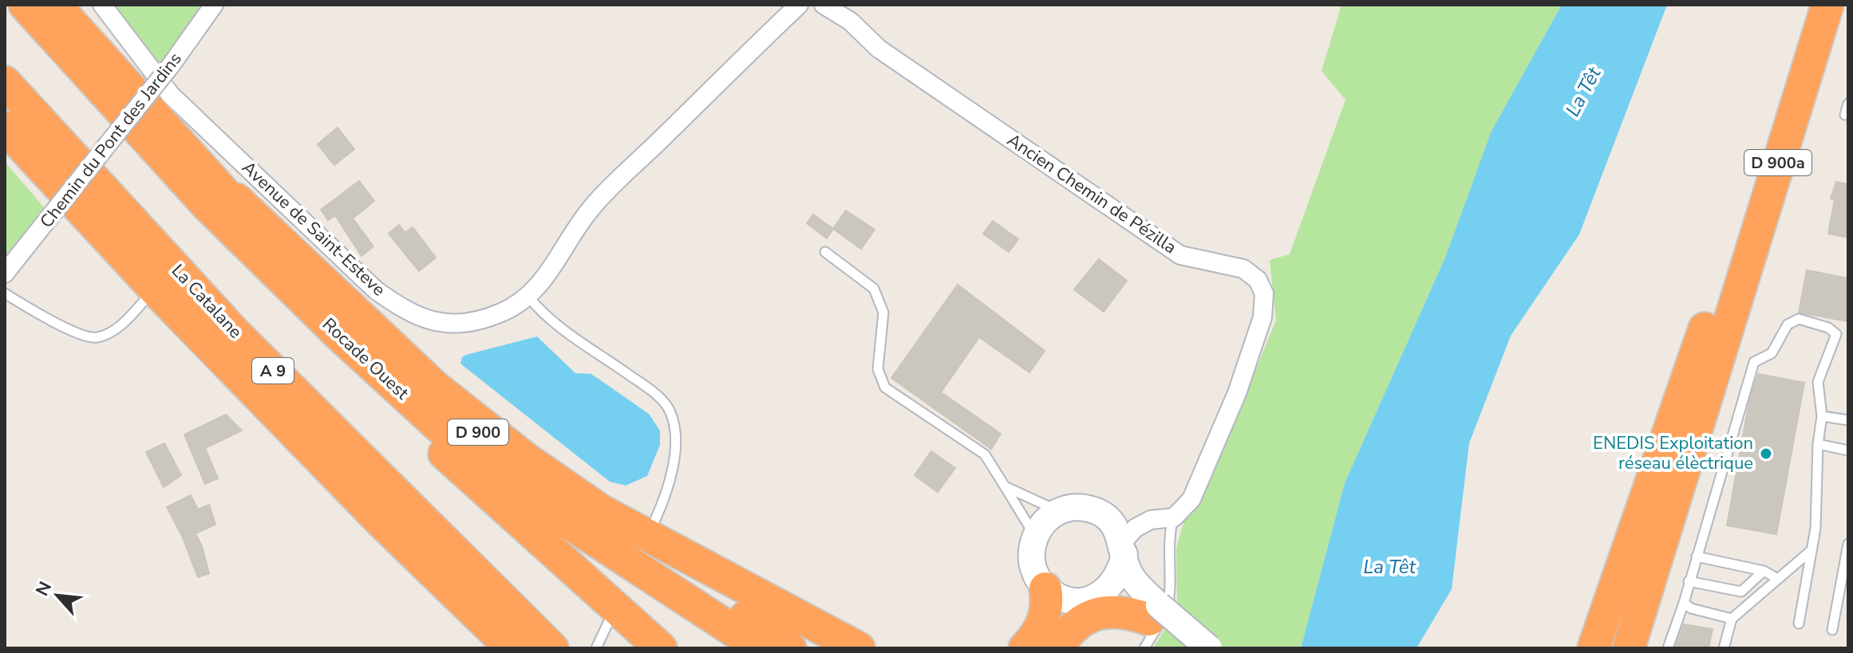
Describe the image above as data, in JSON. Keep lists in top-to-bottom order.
{
  "streets": {
    "highway": [
      "D 900a",
      "La Catalane",
      "Rocade Ouest",
      "A 9",
      "D 900"
    ],
    "street": ["Chemin du Pont des Jardins", "Ancien Chemin de Pézilla", "Avenue de Saint-Esteve"]
  },
  "water": ["La Têt"],
  "places": ["ENEDIS Exploitation réseau élèctrique"],
  "north": "top left"
}
